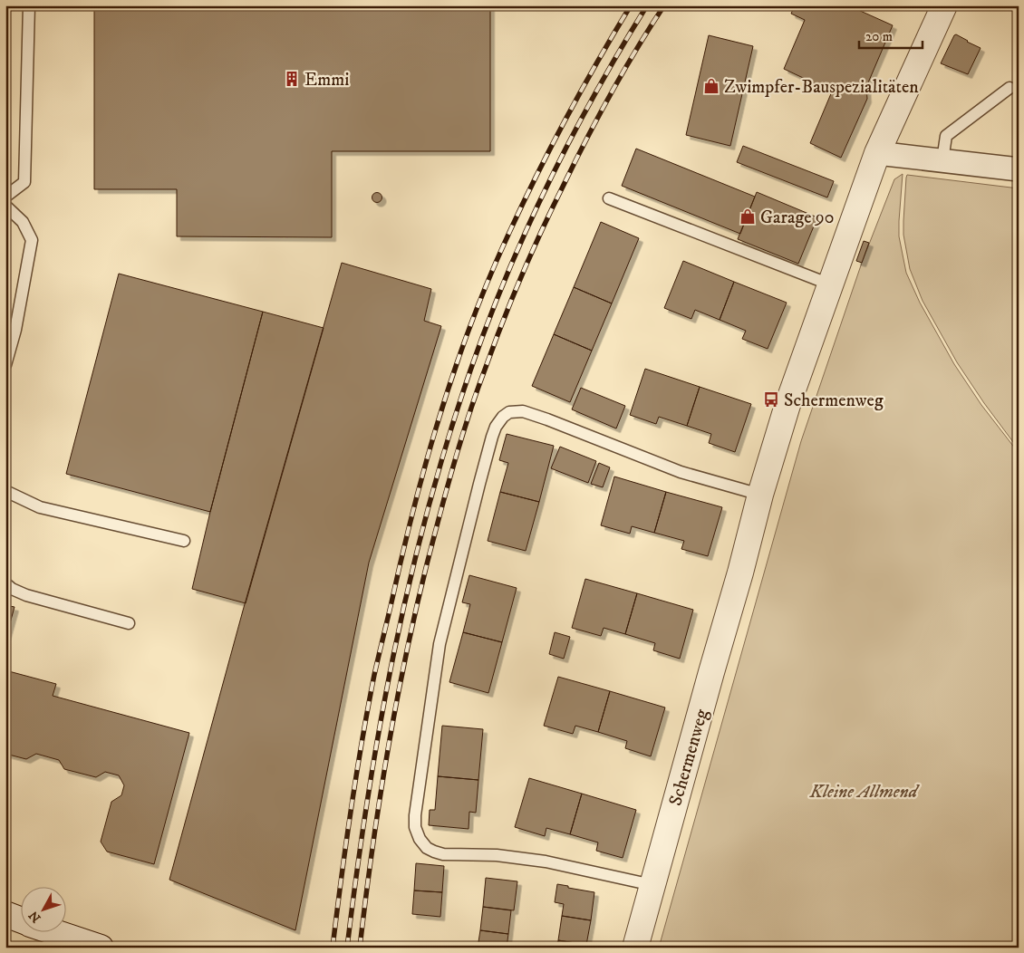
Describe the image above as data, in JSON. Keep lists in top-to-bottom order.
{
  "streets": {
    "street": ["Schermenweg"]
  },
  "parks": ["Kleine Allmend"],
  "places": {
    "building": ["Emmi"],
    "shop": ["Zwimpfer-Bauspezialitäten", "Garage 90"],
    "bus stop": ["Schermenweg"]
  },
  "scale_bar": "20 m",
  "north": "bottom left"
}
